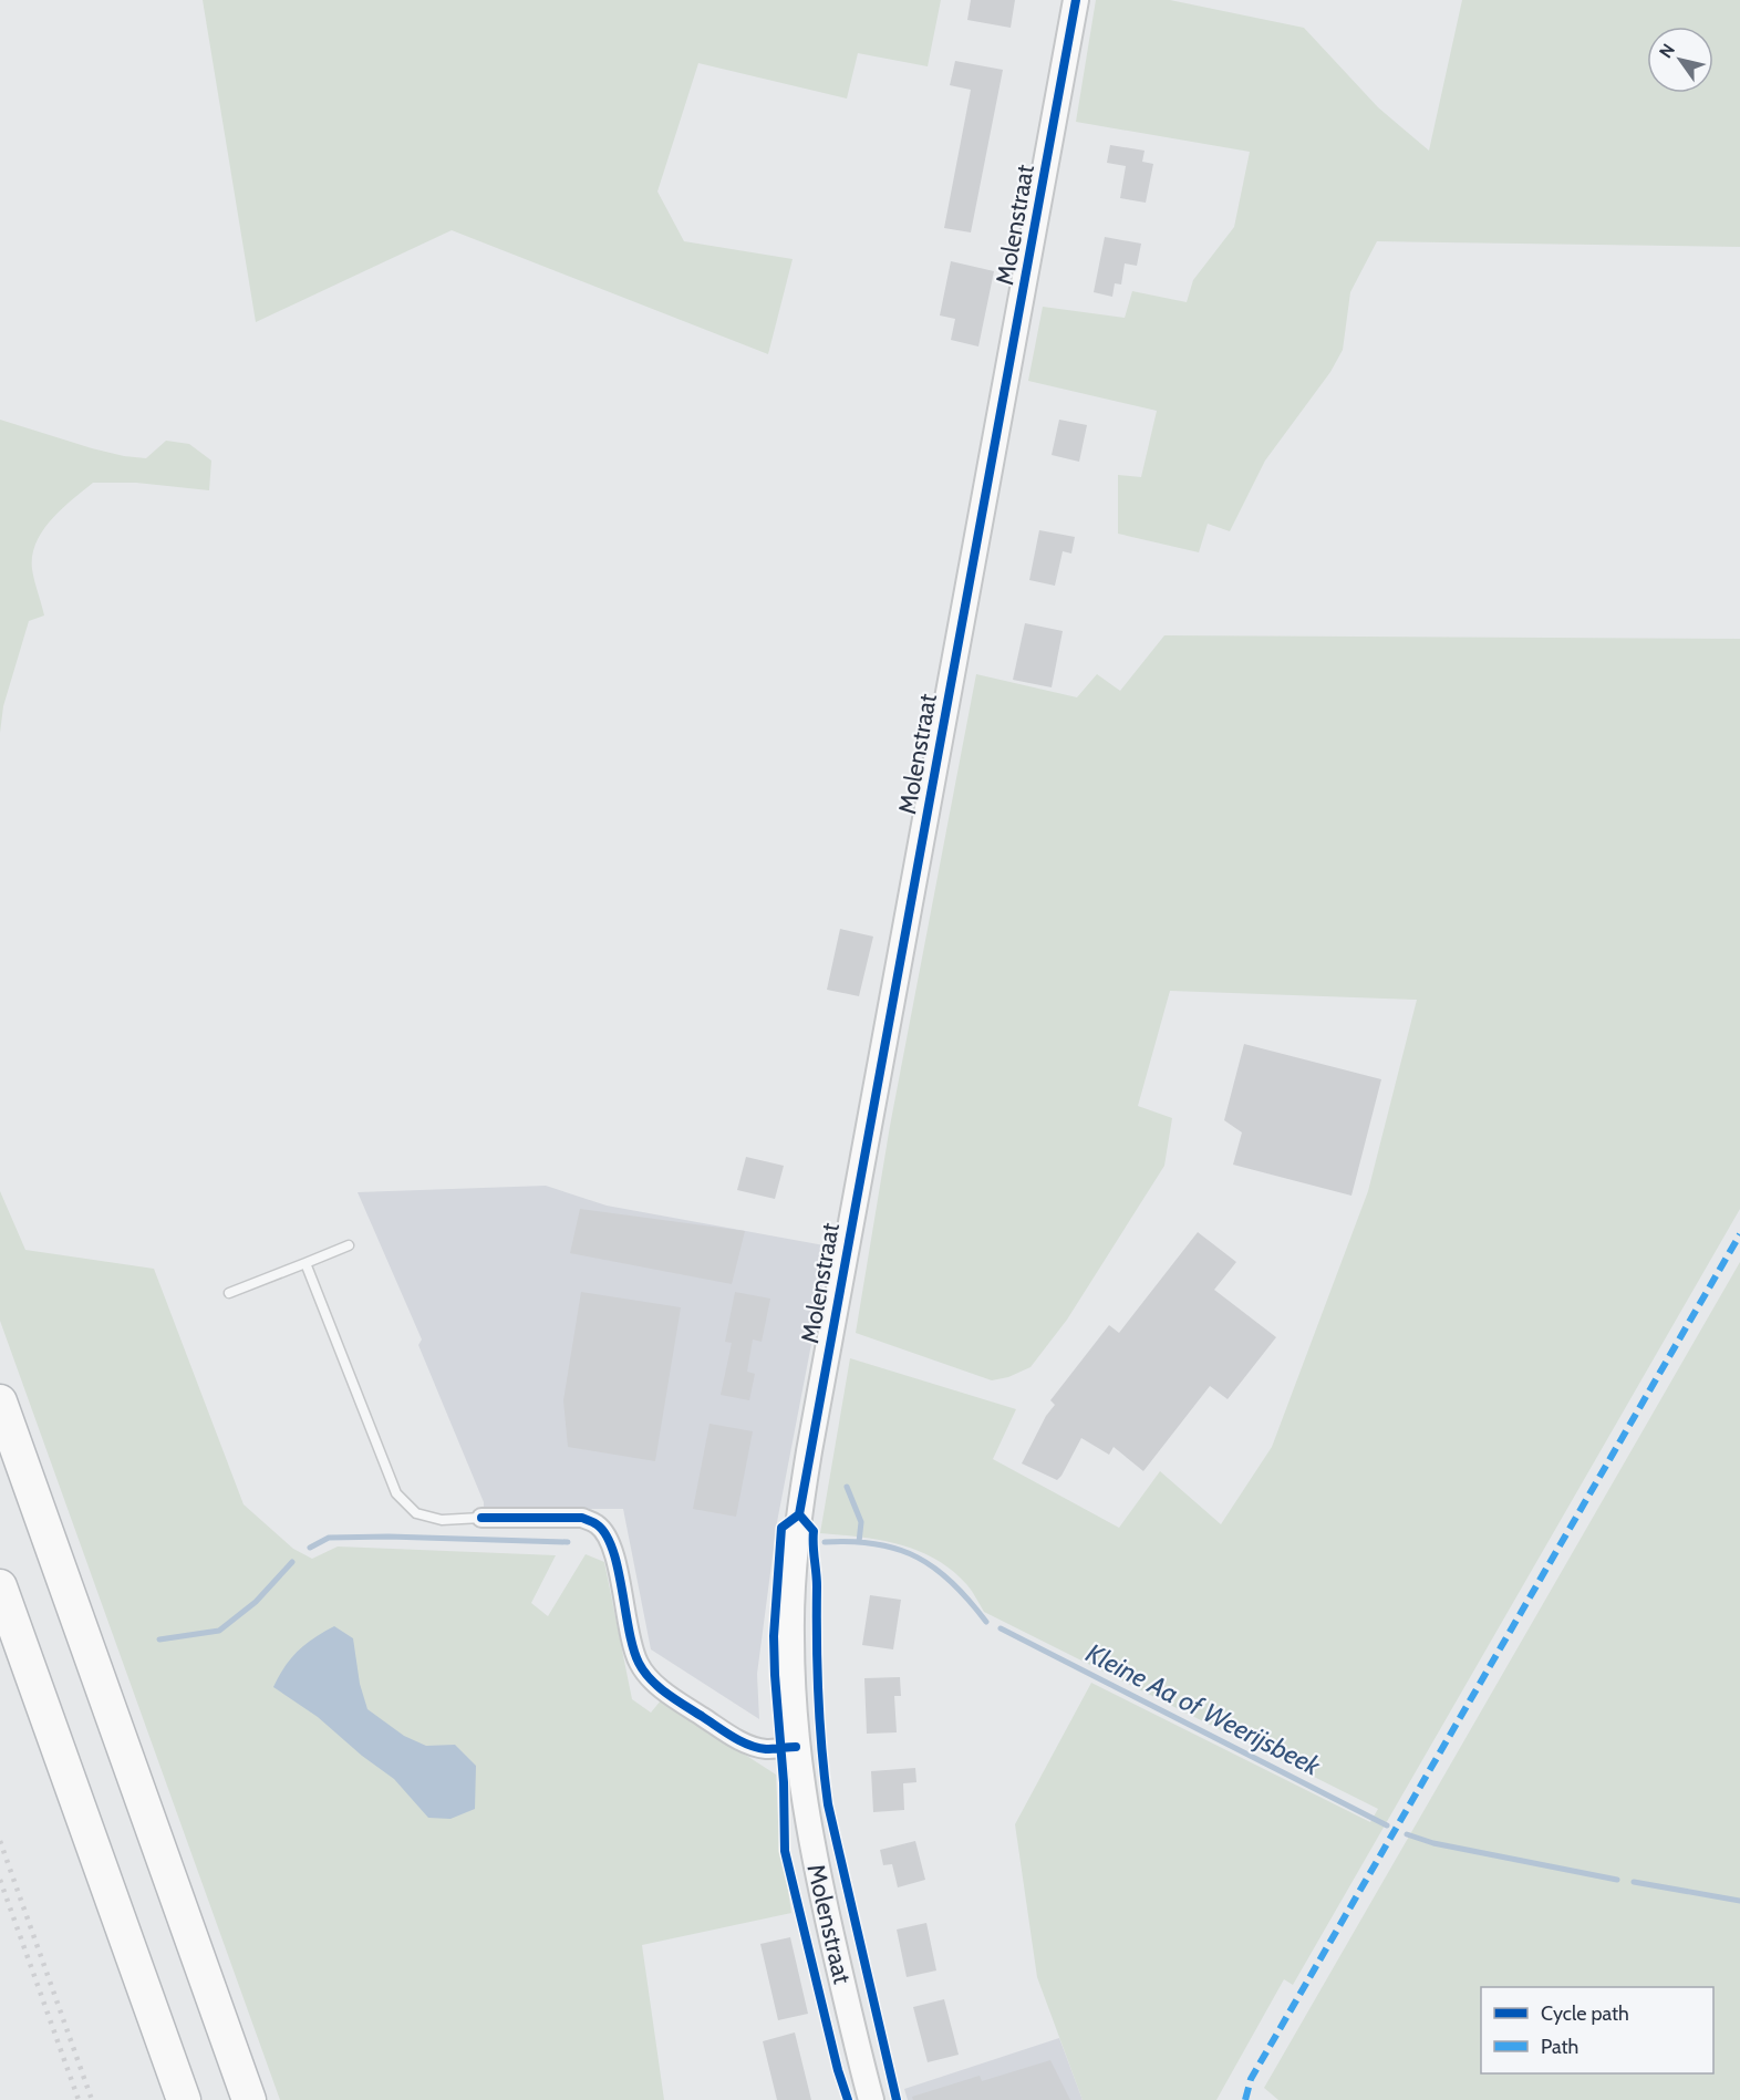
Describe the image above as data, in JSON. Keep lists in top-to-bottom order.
{
  "streets": {
    "main road": ["Molenstraat"]
  },
  "water": ["Kleine Aa of Weerijsbeek"],
  "legend": ["Cycle path", "Path"],
  "north": "top left"
}
